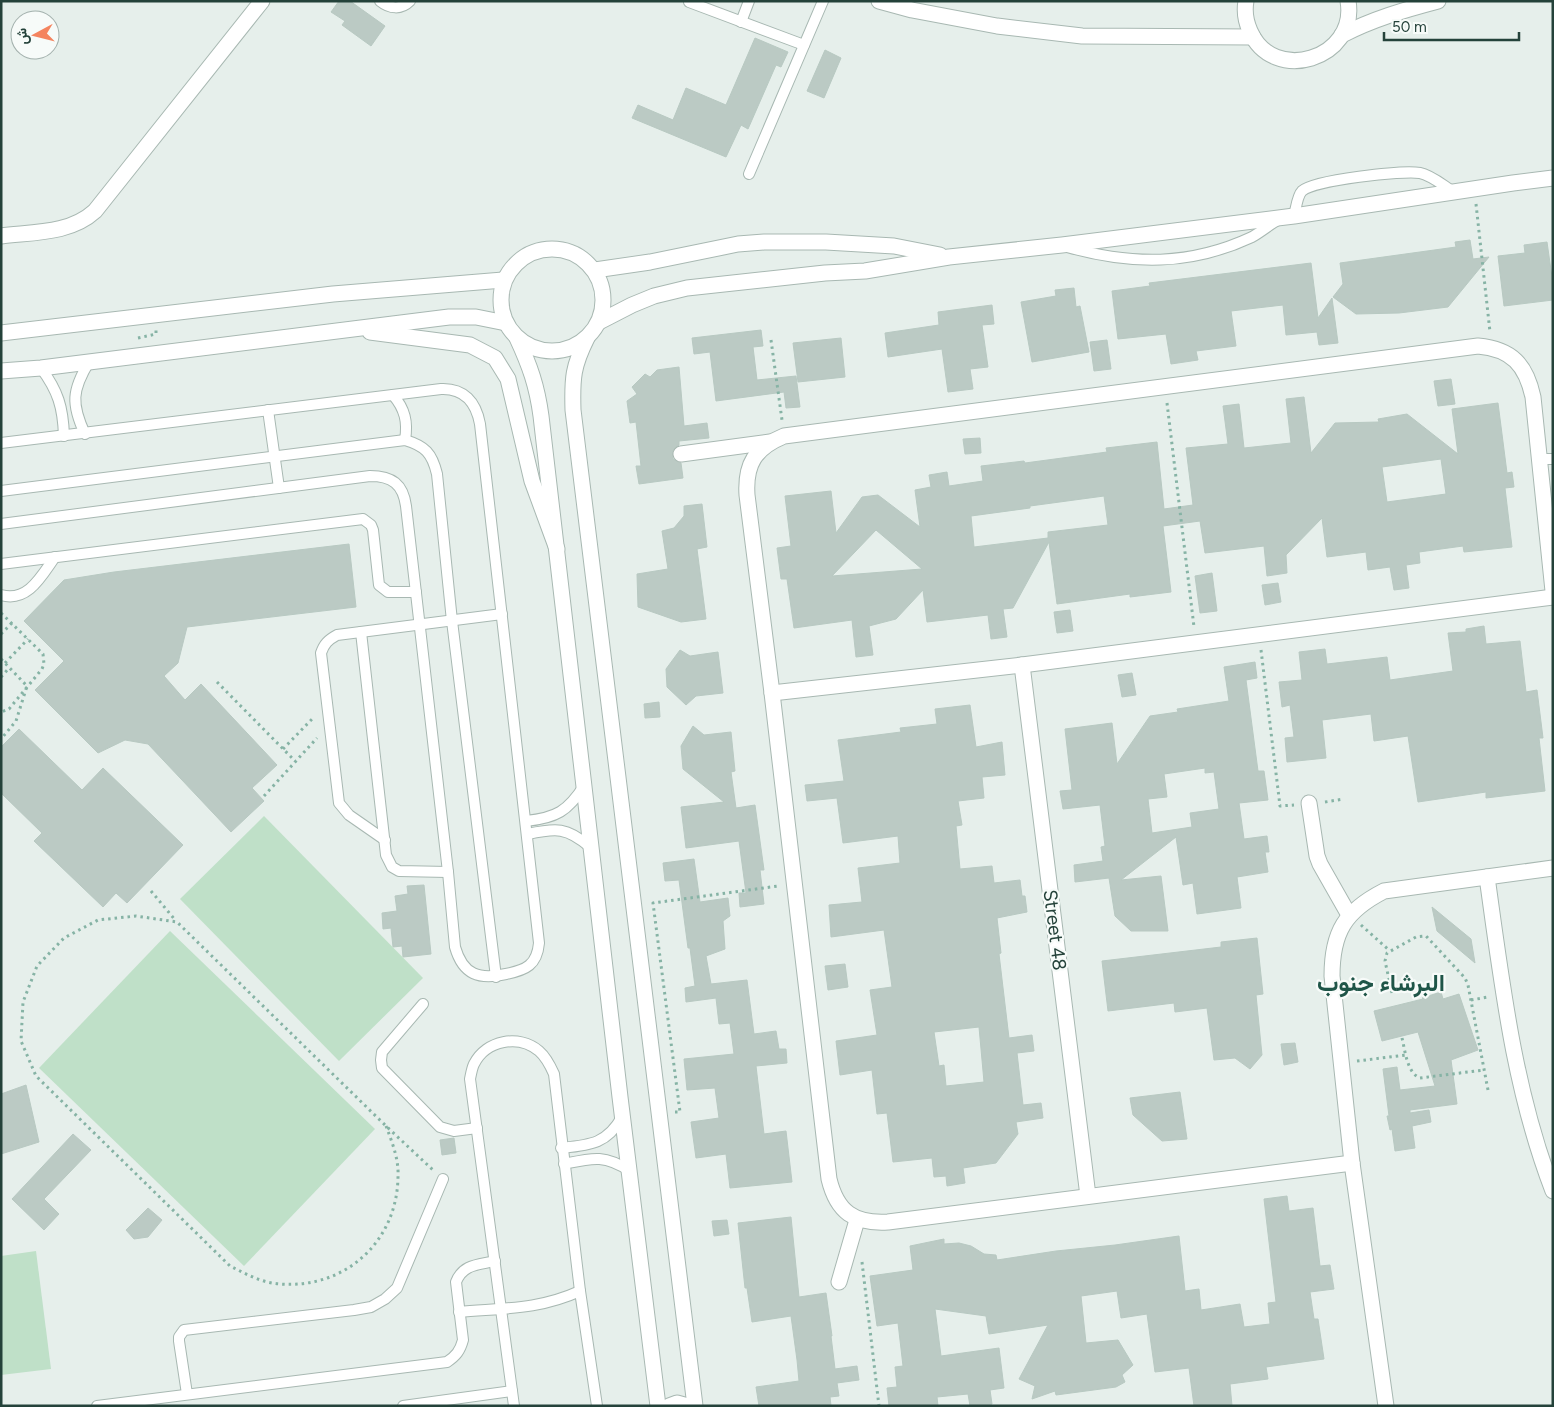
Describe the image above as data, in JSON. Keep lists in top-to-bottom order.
{
  "streets": {
    "street": ["Street 48"]
  },
  "districts": ["البرشاء جنوب"],
  "scale_bar": "50 m",
  "north": "left"
}
